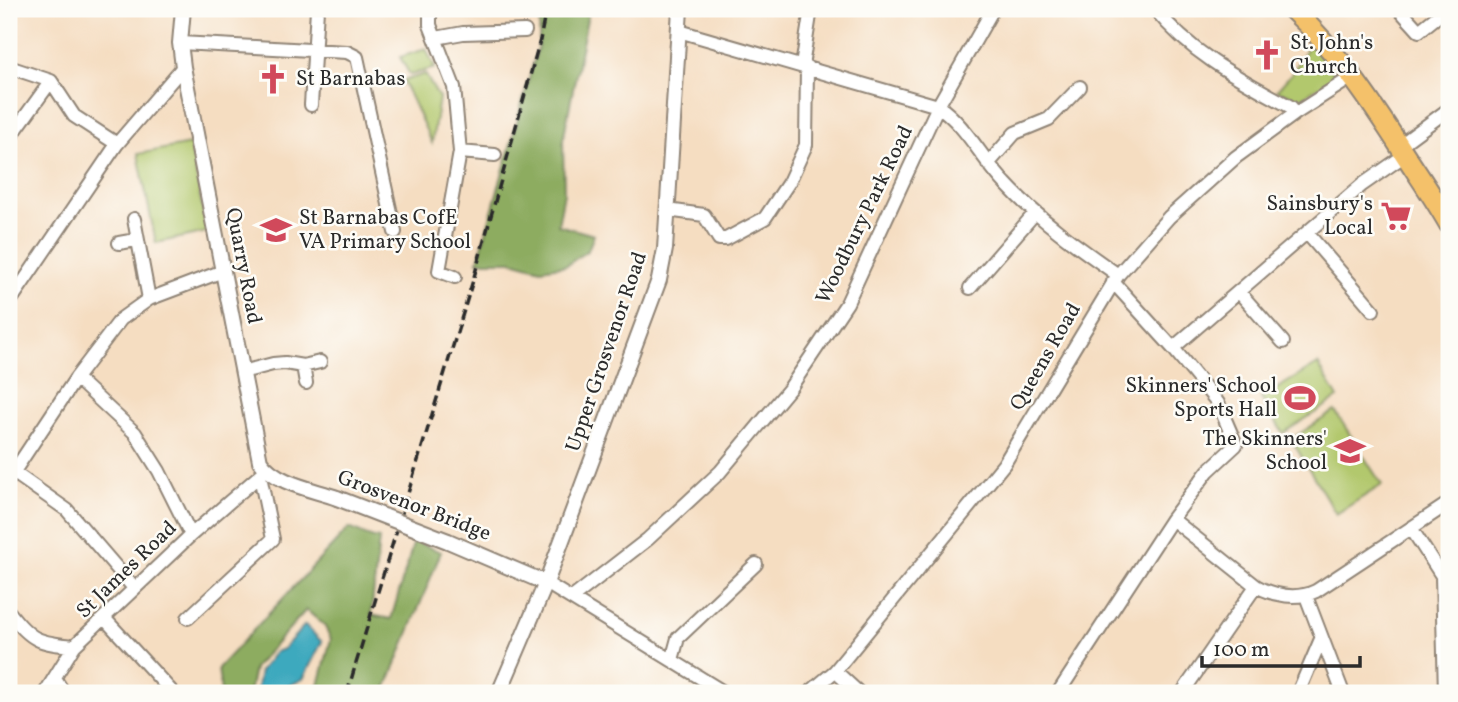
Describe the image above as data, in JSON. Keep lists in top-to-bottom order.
{
  "streets": {
    "street": [
      "Woodbury Park Road",
      "Quarry Road",
      "Upper Grosvenor Road",
      "Queens Road",
      "Grosvenor Bridge",
      "St James Road"
    ]
  },
  "crossings": [
    ["Quarry Road", "Grosvenor Bridge"],
    ["Quarry Road", "St James Road"],
    ["Upper Grosvenor Road", "Grosvenor Bridge"],
    ["Grosvenor Bridge", "St James Road"]
  ],
  "places": {
    "church": ["St. John's Church", "St Barnabas"],
    "supermarket": ["Sainsbury's Local"],
    "school or university": ["St Barnabas CofE VA Primary School", "The Skinners' School"],
    "sports": ["Skinners' School Sports Hall"]
  },
  "scale_bar": "100 m"
}
